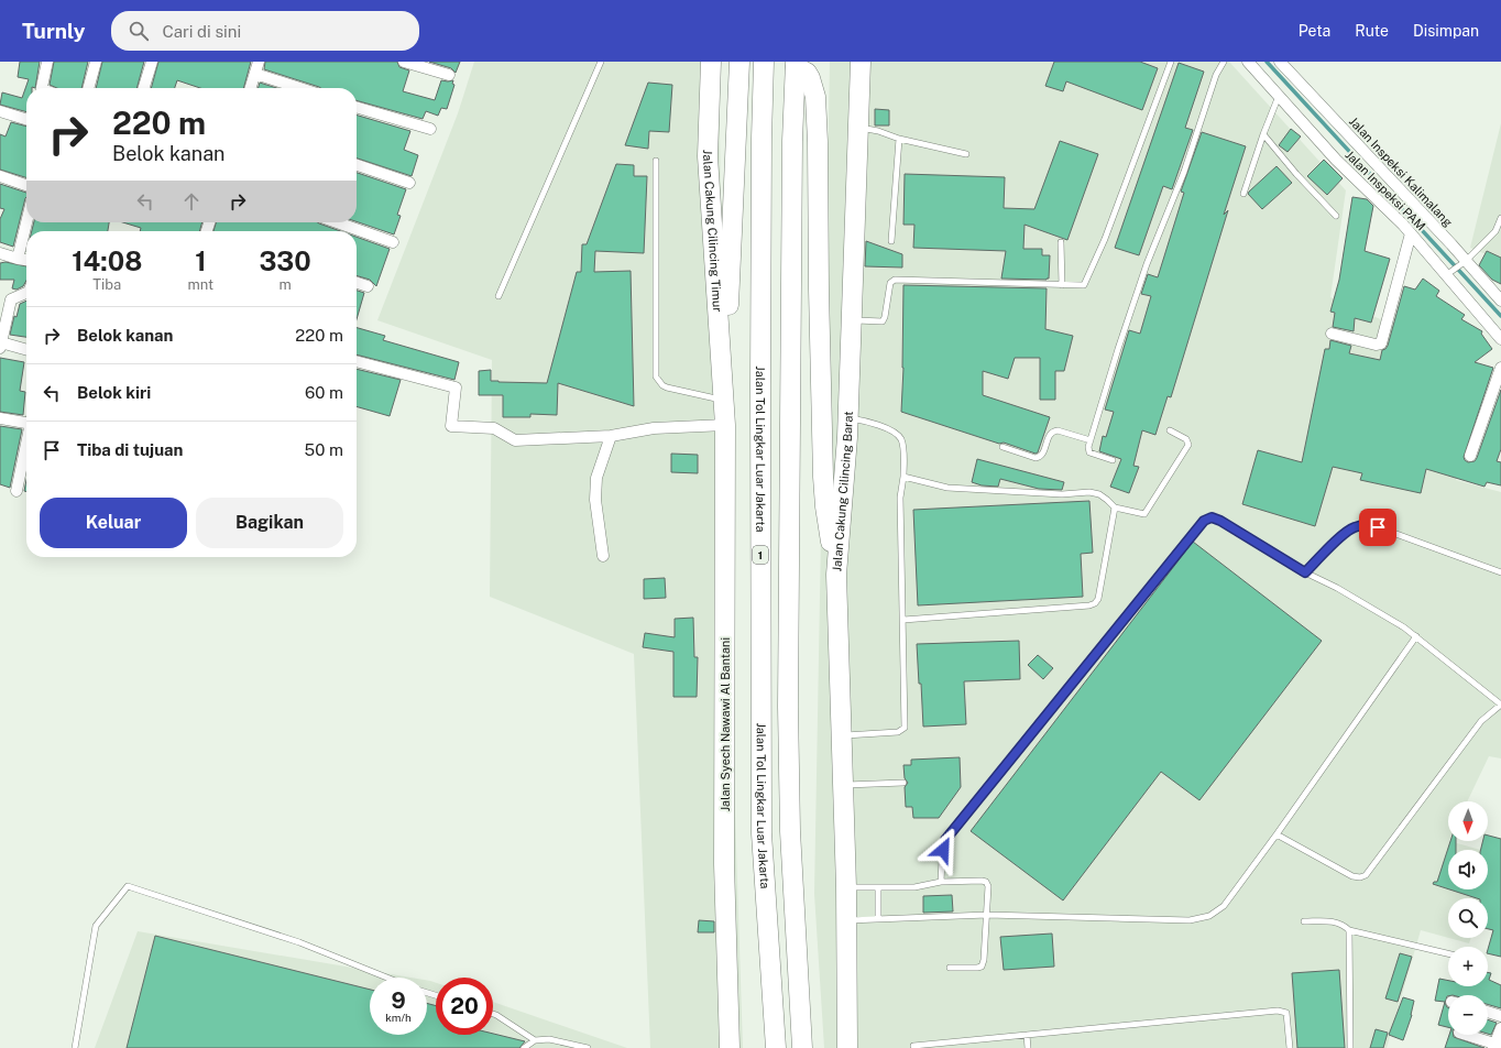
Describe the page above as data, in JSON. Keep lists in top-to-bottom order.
{
  "streets": {
    "highway": [
      "Jalan Cakung Cilincing Timur",
      "Jalan Tol Lingkar Luar Jakarta",
      "Jalan Cakung Cilincing Barat",
      "1",
      "Jalan Syech Nawawi Al Bantani"
    ],
    "street": ["Jalan Inspeksi Kalimalang", "Jalan Inspeksi PAM"]
  },
  "crossings": [
    ["Jalan Cakung Cilincing Timur", "Jalan Syech Nawawi Al Bantani"]
  ],
  "north": "bottom",
  "page": {
    "header": "Turnly",
    "search": "Cari di sini",
    "nav": ["Peta", "Rute", "Disimpan"],
    "turn": ["220 m", "Belok kanan"],
    "eta": [
      "14:08",
      "Tiba",
      "1",
      "mnt",
      "330",
      "m"
    ],
    "list": [
      {
        "name": "Belok kanan",
        "value": "220 m"
      },
      {
        "name": "Belok kiri",
        "value": "60 m"
      },
      {
        "name": "Tiba di tujuan",
        "value": "50 m"
      }
    ],
    "buttons": ["Keluar", "Bagikan"],
    "map_buttons": ["+", "−"],
    "speed": "9 km/h",
    "limit": "20"
  }
}
